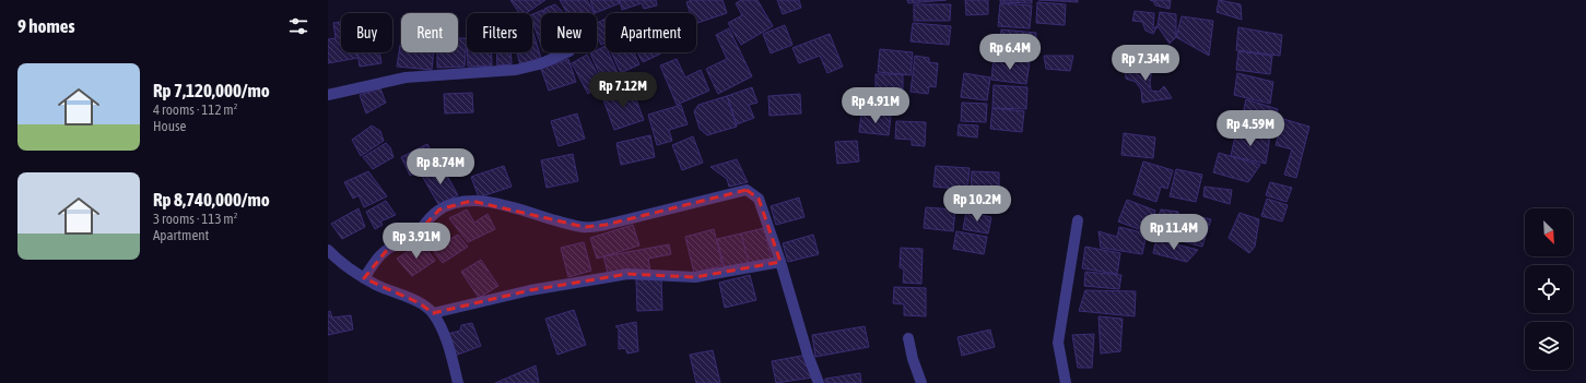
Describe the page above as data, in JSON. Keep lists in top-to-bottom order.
{
  "north": "bottom right",
  "page": {
    "heading": "9 homes",
    "chip": [
      "Buy",
      "Rent",
      "Filters",
      "New",
      "Apartment"
    ],
    "price": [
      "Rp 6.4M",
      "Rp 7.34M",
      "Rp 7.12M",
      "Rp 4.91M",
      "Rp 4.59M",
      "Rp 8.74M",
      "Rp 10.2M",
      "Rp 11.4M",
      "Rp 3.91M"
    ],
    "list": [
      {
        "name": "Rp 7,120,000/mo",
        "note": "4 rooms · 112 m² · House"
      },
      {
        "name": "Rp 8,740,000/mo",
        "note": "3 rooms · 113 m² · Apartment"
      }
    ]
  }
}
